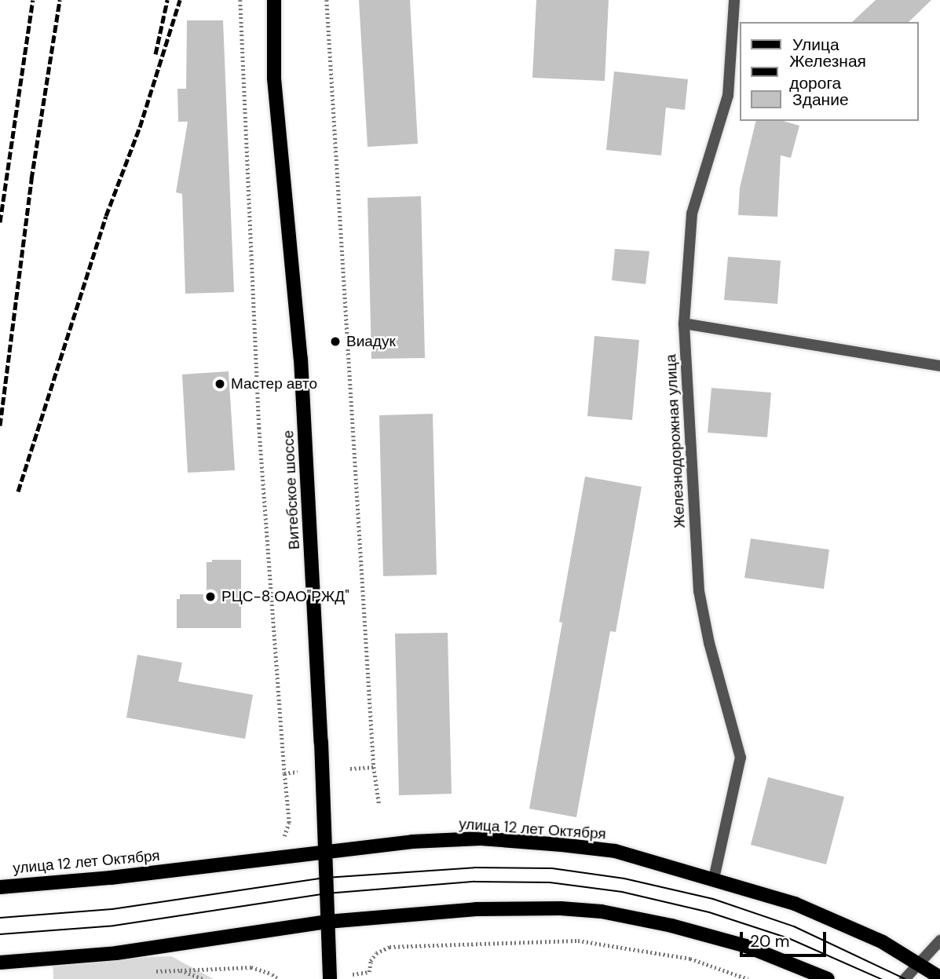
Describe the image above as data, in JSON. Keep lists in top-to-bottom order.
{
  "streets": {
    "main road": ["Витебское шоссе", "улица 12 лет Октября"],
    "street": ["Железнодорожная улица"]
  },
  "crossings": [
    ["Железнодорожная улица", "улица 12 лет Октября"],
    ["Витебское шоссе", "улица 12 лет Октября"]
  ],
  "places": ["Виадук", "Мастер авто", "РЦС-8 ОАО\"РЖД\""],
  "legend": ["Улица", "Железная дорога", "Здание"],
  "scale_bar": "20 m"
}
